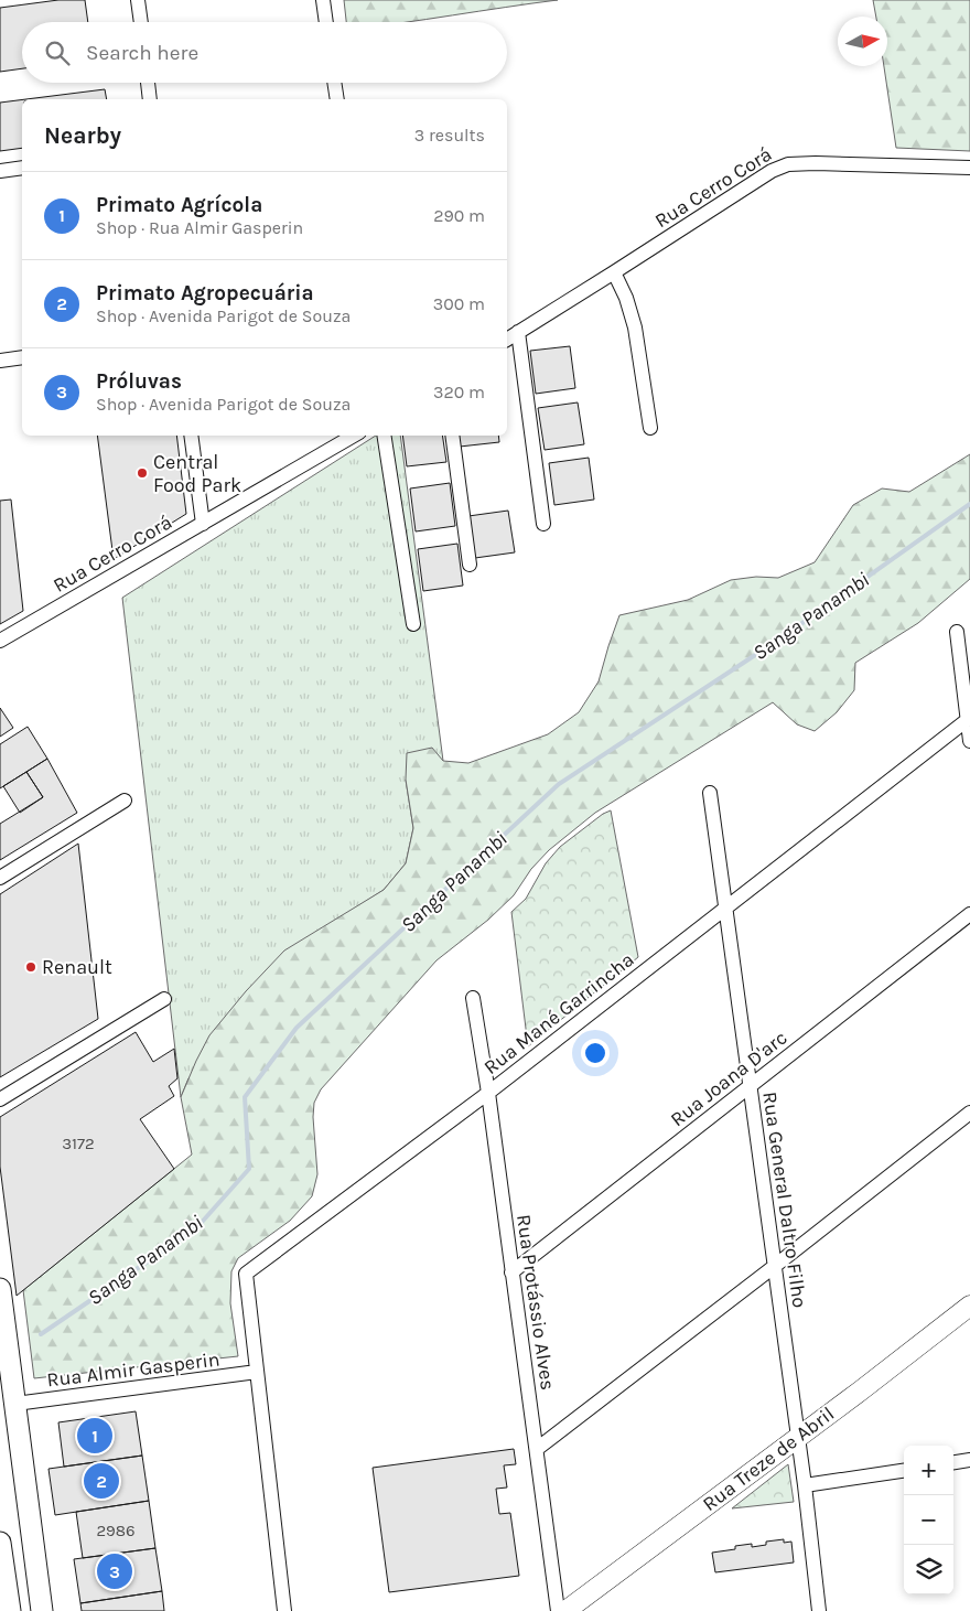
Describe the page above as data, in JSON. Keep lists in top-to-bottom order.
{
  "streets": {
    "street": [
      "Rua Cerro Corá",
      "Rua Mané Garrincha",
      "Rua Joana D'arc",
      "Rua General Daltro Filho",
      "Rua Protássio Alves",
      "Rua Almir Gasperin",
      "Rua Treze de Abril"
    ]
  },
  "crossings": [
    ["Rua Mané Garrincha", "Rua General Daltro Filho"],
    ["Rua Mané Garrincha", "Rua Protássio Alves"],
    ["Rua Mané Garrincha", "Rua Almir Gasperin"],
    ["Rua Joana D'arc", "Rua General Daltro Filho"],
    ["Rua Joana D'arc", "Rua Protássio Alves"],
    ["Rua General Daltro Filho", "Rua Treze de Abril"]
  ],
  "water": ["Sanga Panambi"],
  "places": ["Central Food Park", "Renault"],
  "house_numbers": ["3172", "2986"],
  "north": "right",
  "page": {
    "search": "Search here",
    "heading": ["Nearby", "3 results"],
    "list": [
      {
        "mark": "1",
        "name": "Primato Agrícola",
        "note": "Shop · Rua Almir Gasperin",
        "value": "290 m"
      },
      {
        "mark": "2",
        "name": "Primato Agropecuária",
        "note": "Shop · Avenida Parigot de Souza",
        "value": "300 m"
      },
      {
        "mark": "3",
        "name": "Próluvas",
        "note": "Shop · Avenida Parigot de Souza",
        "value": "320 m"
      }
    ],
    "pins": ["1", "2", "3"],
    "map_buttons": ["+", "−"]
  }
}
